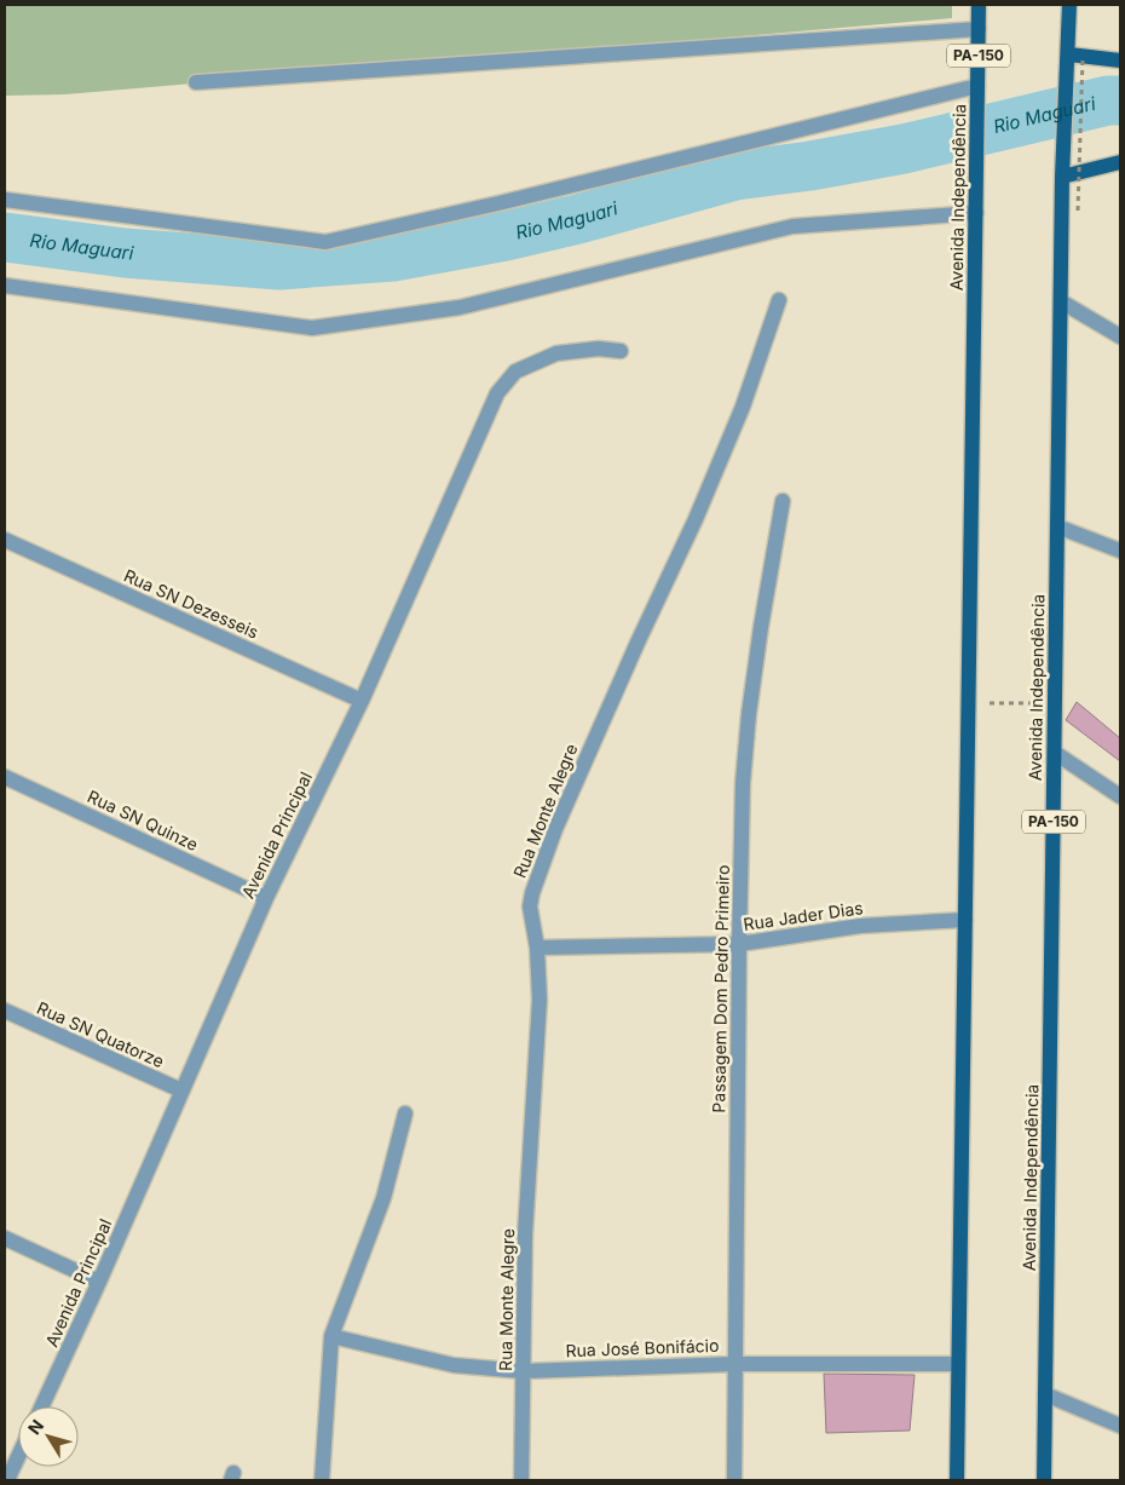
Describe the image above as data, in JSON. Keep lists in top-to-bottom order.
{
  "streets": {
    "main road": ["PA-150", "Avenida Independência"],
    "street": [
      "Rua SN Dezesseis",
      "Rua Monte Alegre",
      "Rua SN Quinze",
      "Avenida Principal",
      "Rua Jader Dias",
      "Passagem Dom Pedro Primeiro",
      "Rua SN Quatorze",
      "Rua José Bonifácio"
    ]
  },
  "crossings": [
    ["Avenida Independência", "Rua Jader Dias"],
    ["Avenida Independência", "Rua José Bonifácio"],
    ["Rua SN Dezesseis", "Avenida Principal"],
    ["Rua Monte Alegre", "Rua Jader Dias"],
    ["Rua Monte Alegre", "Rua José Bonifácio"],
    ["Rua SN Quinze", "Avenida Principal"],
    ["Avenida Principal", "Rua SN Quatorze"],
    ["Rua Jader Dias", "Passagem Dom Pedro Primeiro"],
    ["Passagem Dom Pedro Primeiro", "Rua José Bonifácio"]
  ],
  "water": ["Rio Maguari"],
  "north": "top left"
}
